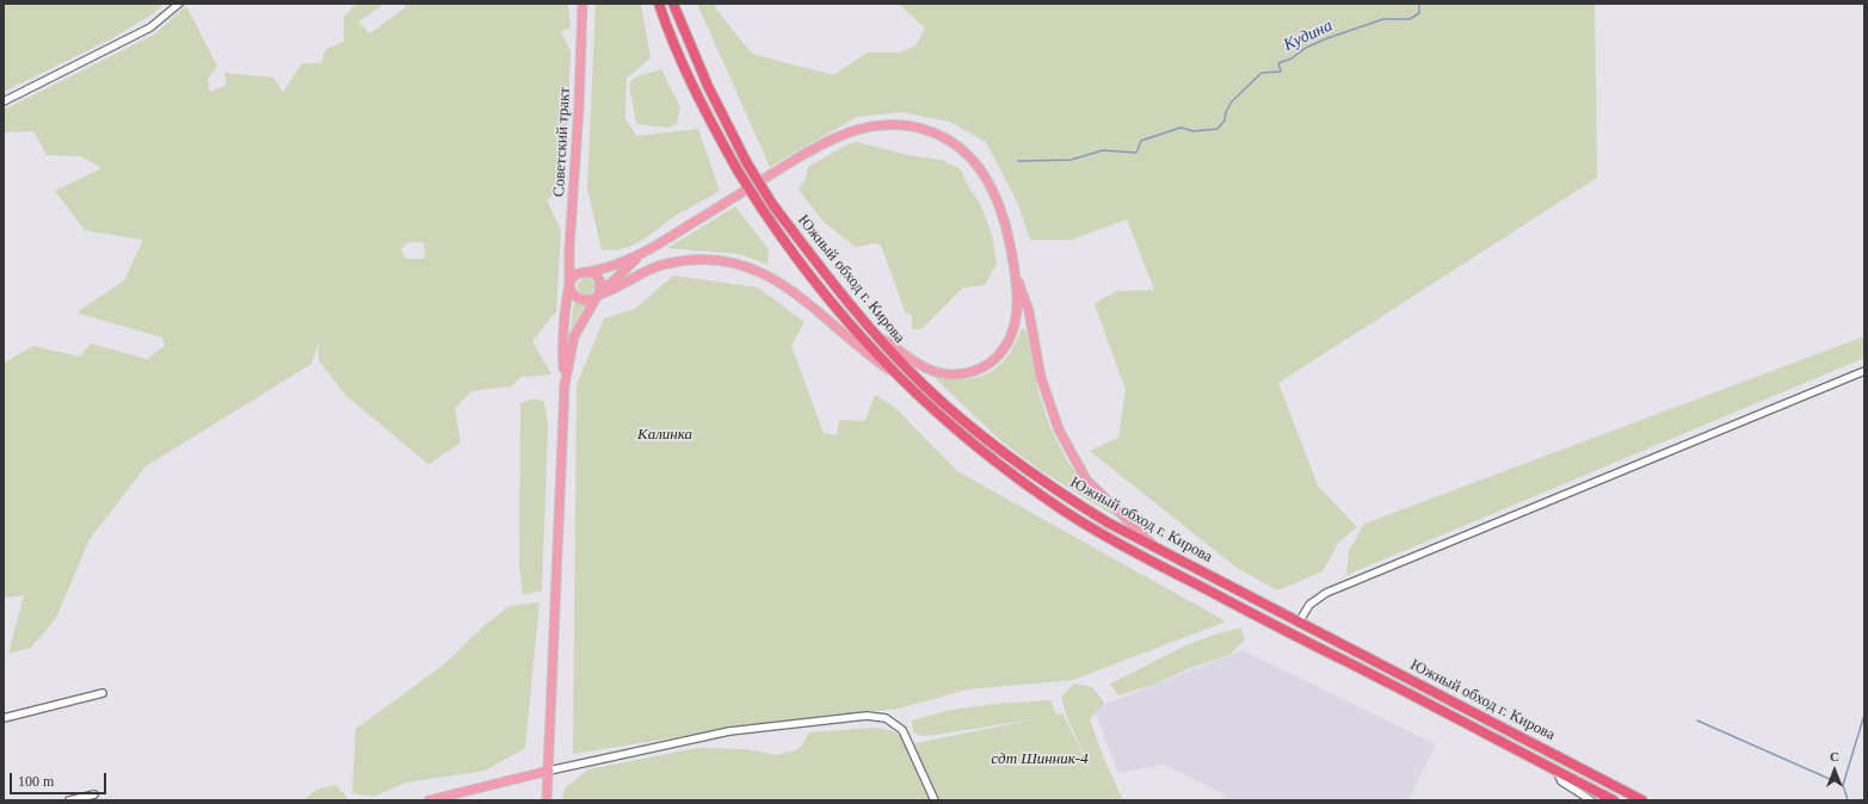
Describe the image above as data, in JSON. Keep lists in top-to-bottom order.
{
  "streets": {
    "highway": ["Южный обход г. Кирова"],
    "main road": ["Советский тракт"]
  },
  "water": ["Кудина"],
  "parks": ["Калинка", "сдт Шинник-4"],
  "scale_bar": "100 m",
  "north": "top"
}
